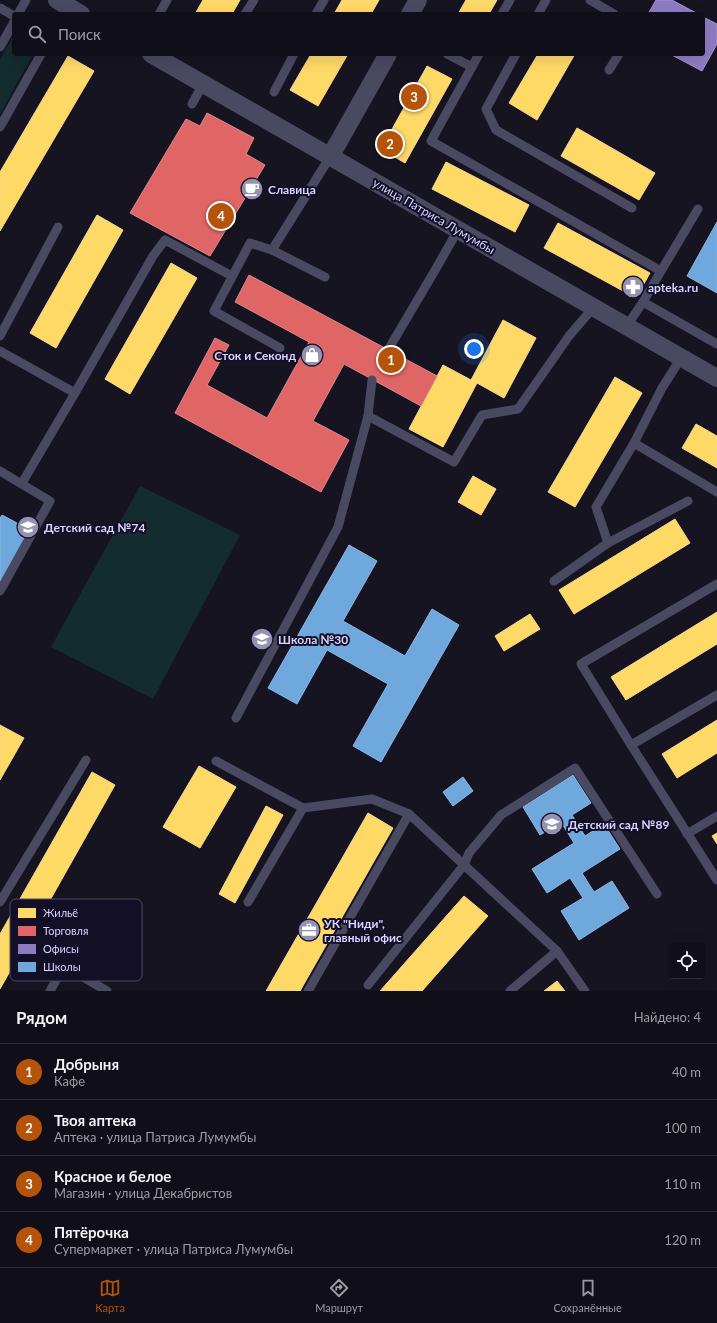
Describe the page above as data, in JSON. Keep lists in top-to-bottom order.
{
  "streets": {
    "street": ["улица Патриса Лумумбы"]
  },
  "places": {
    "cafe": ["Славица"],
    "pharmacy": ["apteka.ru"],
    "shop": ["Сток и Секонд"],
    "school or university": ["Детский сад №74", "Школа №30", "Детский сад №89"],
    "office": ["УК \"Ниди\", главный офис"]
  },
  "legend": [
    "Жильё",
    "Торговля",
    "Офисы",
    "Школы"
  ],
  "page": {
    "search": "Поиск",
    "pins": [
      "3",
      "2",
      "4",
      "1"
    ],
    "heading": ["Рядом", "Найдено: 4"],
    "list": [
      {
        "mark": "1",
        "name": "Добрыня",
        "note": "Кафе",
        "value": "40 m"
      },
      {
        "mark": "2",
        "name": "Твоя аптека",
        "note": "Аптека · улица Патриса Лумумбы",
        "value": "100 m"
      },
      {
        "mark": "3",
        "name": "Красное и белое",
        "note": "Магазин · улица Декабристов",
        "value": "110 m"
      },
      {
        "mark": "4",
        "name": "Пятёрочка",
        "note": "Супермаркет · улица Патриса Лумумбы",
        "value": "120 m"
      }
    ],
    "nav": ["Карта", "Маршрут", "Сохранённые"]
  }
}
